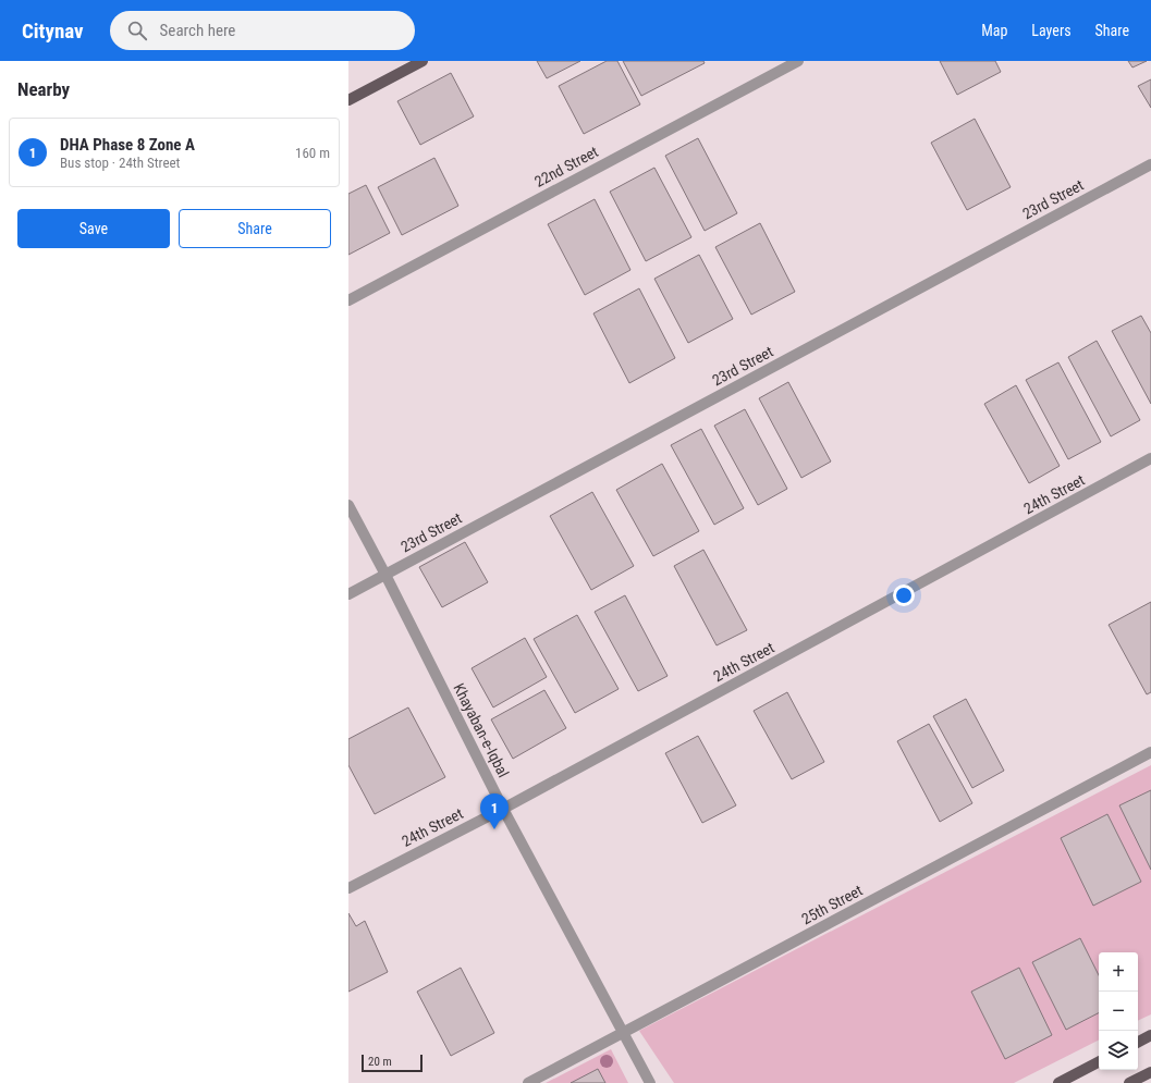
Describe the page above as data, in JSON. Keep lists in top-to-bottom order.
{
  "streets": {
    "street": [
      "22nd Street",
      "23rd Street",
      "24th Street",
      "Khayaban-e-Iqbal",
      "25th Street"
    ]
  },
  "crossings": [
    ["23rd Street", "Khayaban-e-Iqbal"],
    ["24th Street", "Khayaban-e-Iqbal"],
    ["Khayaban-e-Iqbal", "25th Street"]
  ],
  "scale_bar": "20 m",
  "page": {
    "header": "Citynav",
    "search": "Search here",
    "nav": ["Map", "Layers", "Share"],
    "heading": "Nearby",
    "list": [
      {
        "mark": "1",
        "name": "DHA Phase 8 Zone A",
        "note": "Bus stop · 24th Street",
        "value": "160 m"
      }
    ],
    "buttons": ["Save", "Share"],
    "pins": "1",
    "map_buttons": ["+", "−"],
    "scale": "20 m"
  }
}
